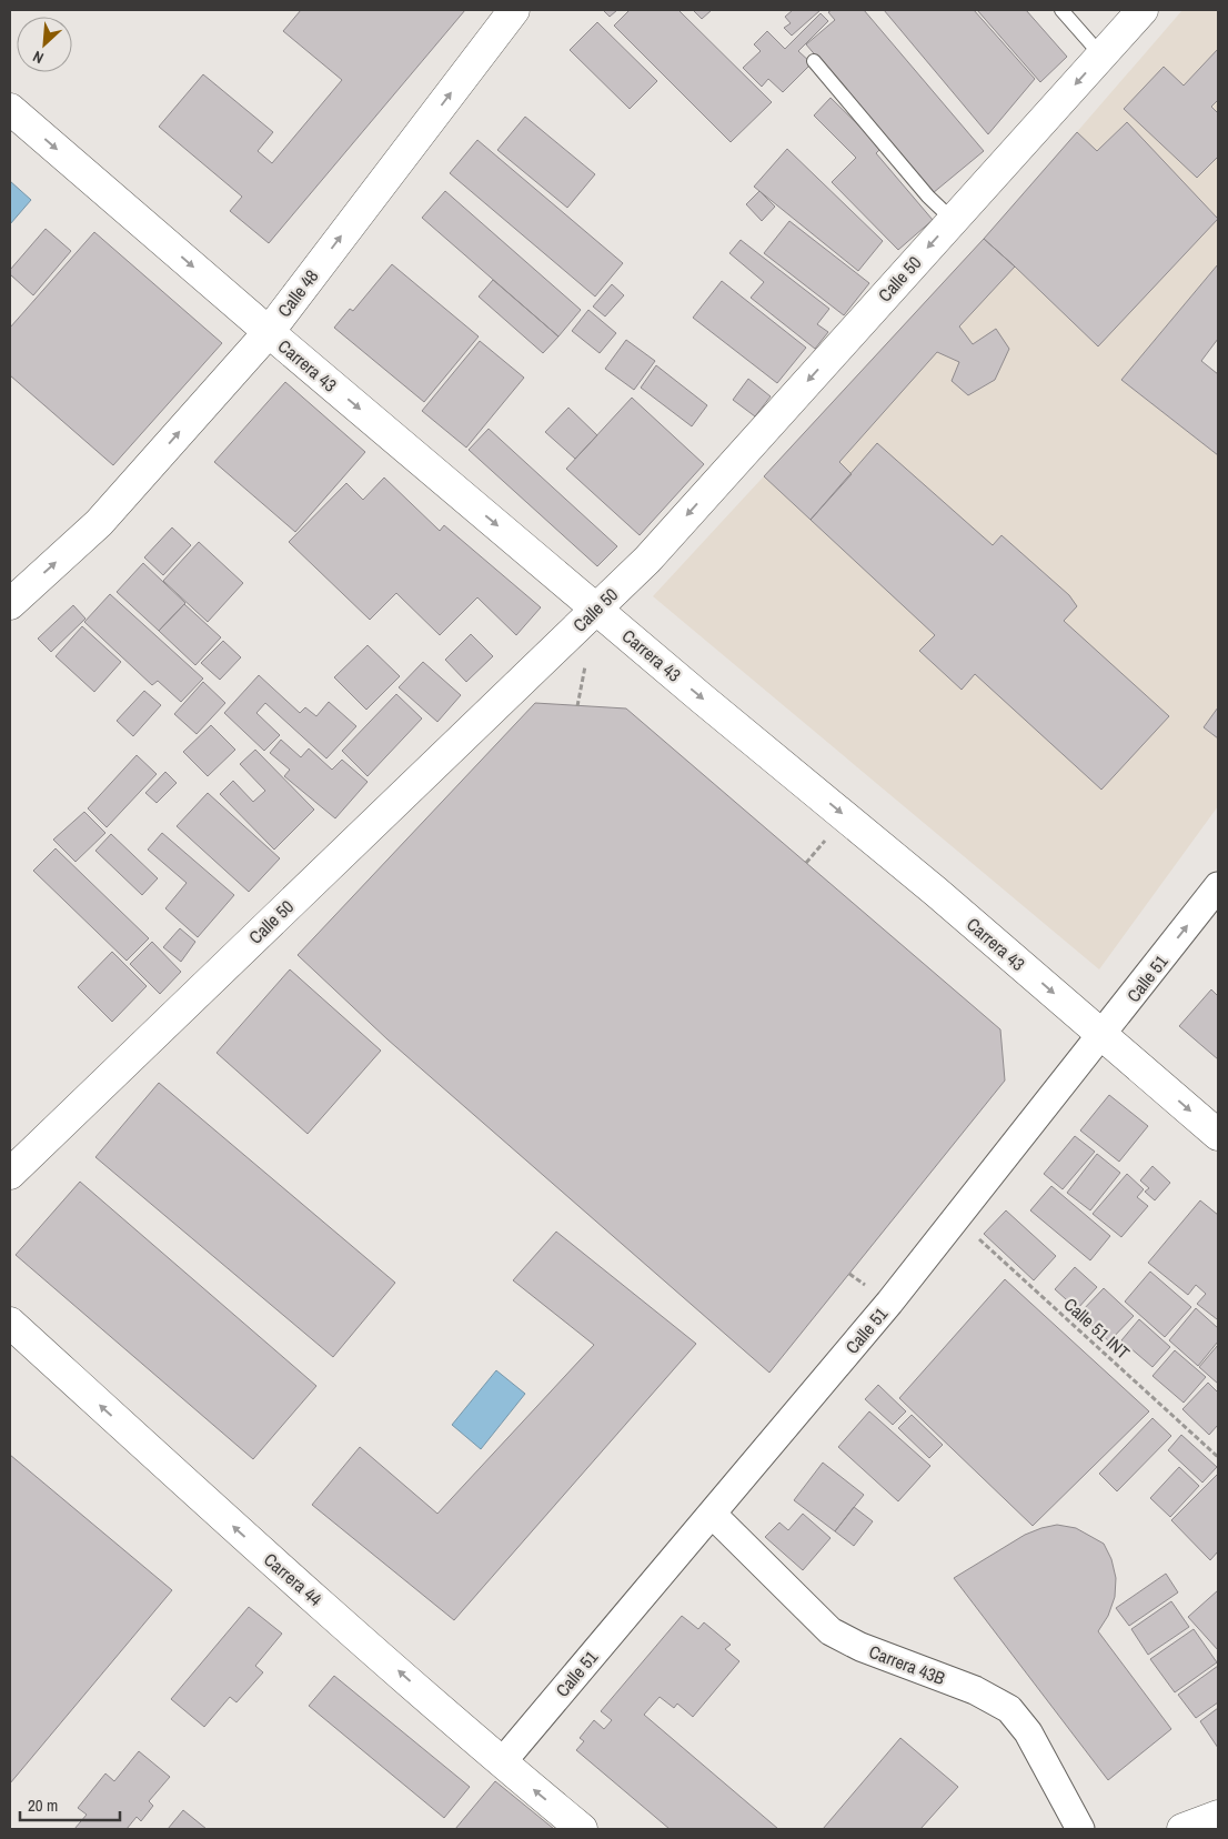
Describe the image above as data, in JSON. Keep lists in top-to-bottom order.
{
  "streets": {
    "street": [
      "Calle 50",
      "Calle 48",
      "Carrera 43",
      "Calle 51",
      "Carrera 44",
      "Carrera 43B"
    ],
    "path": ["Calle 51 INT"]
  },
  "crossings": [
    ["Calle 50", "Carrera 43"],
    ["Calle 48", "Carrera 43"],
    ["Carrera 43", "Calle 51"],
    ["Calle 51", "Calle 51 INT"],
    ["Calle 51", "Carrera 44"],
    ["Calle 51", "Carrera 43B"]
  ],
  "one_way": [
    "Calle 50",
    "Calle 48",
    "Carrera 43",
    "Carrera 44"
  ],
  "scale_bar": "20 m",
  "north": "bottom left"
}
